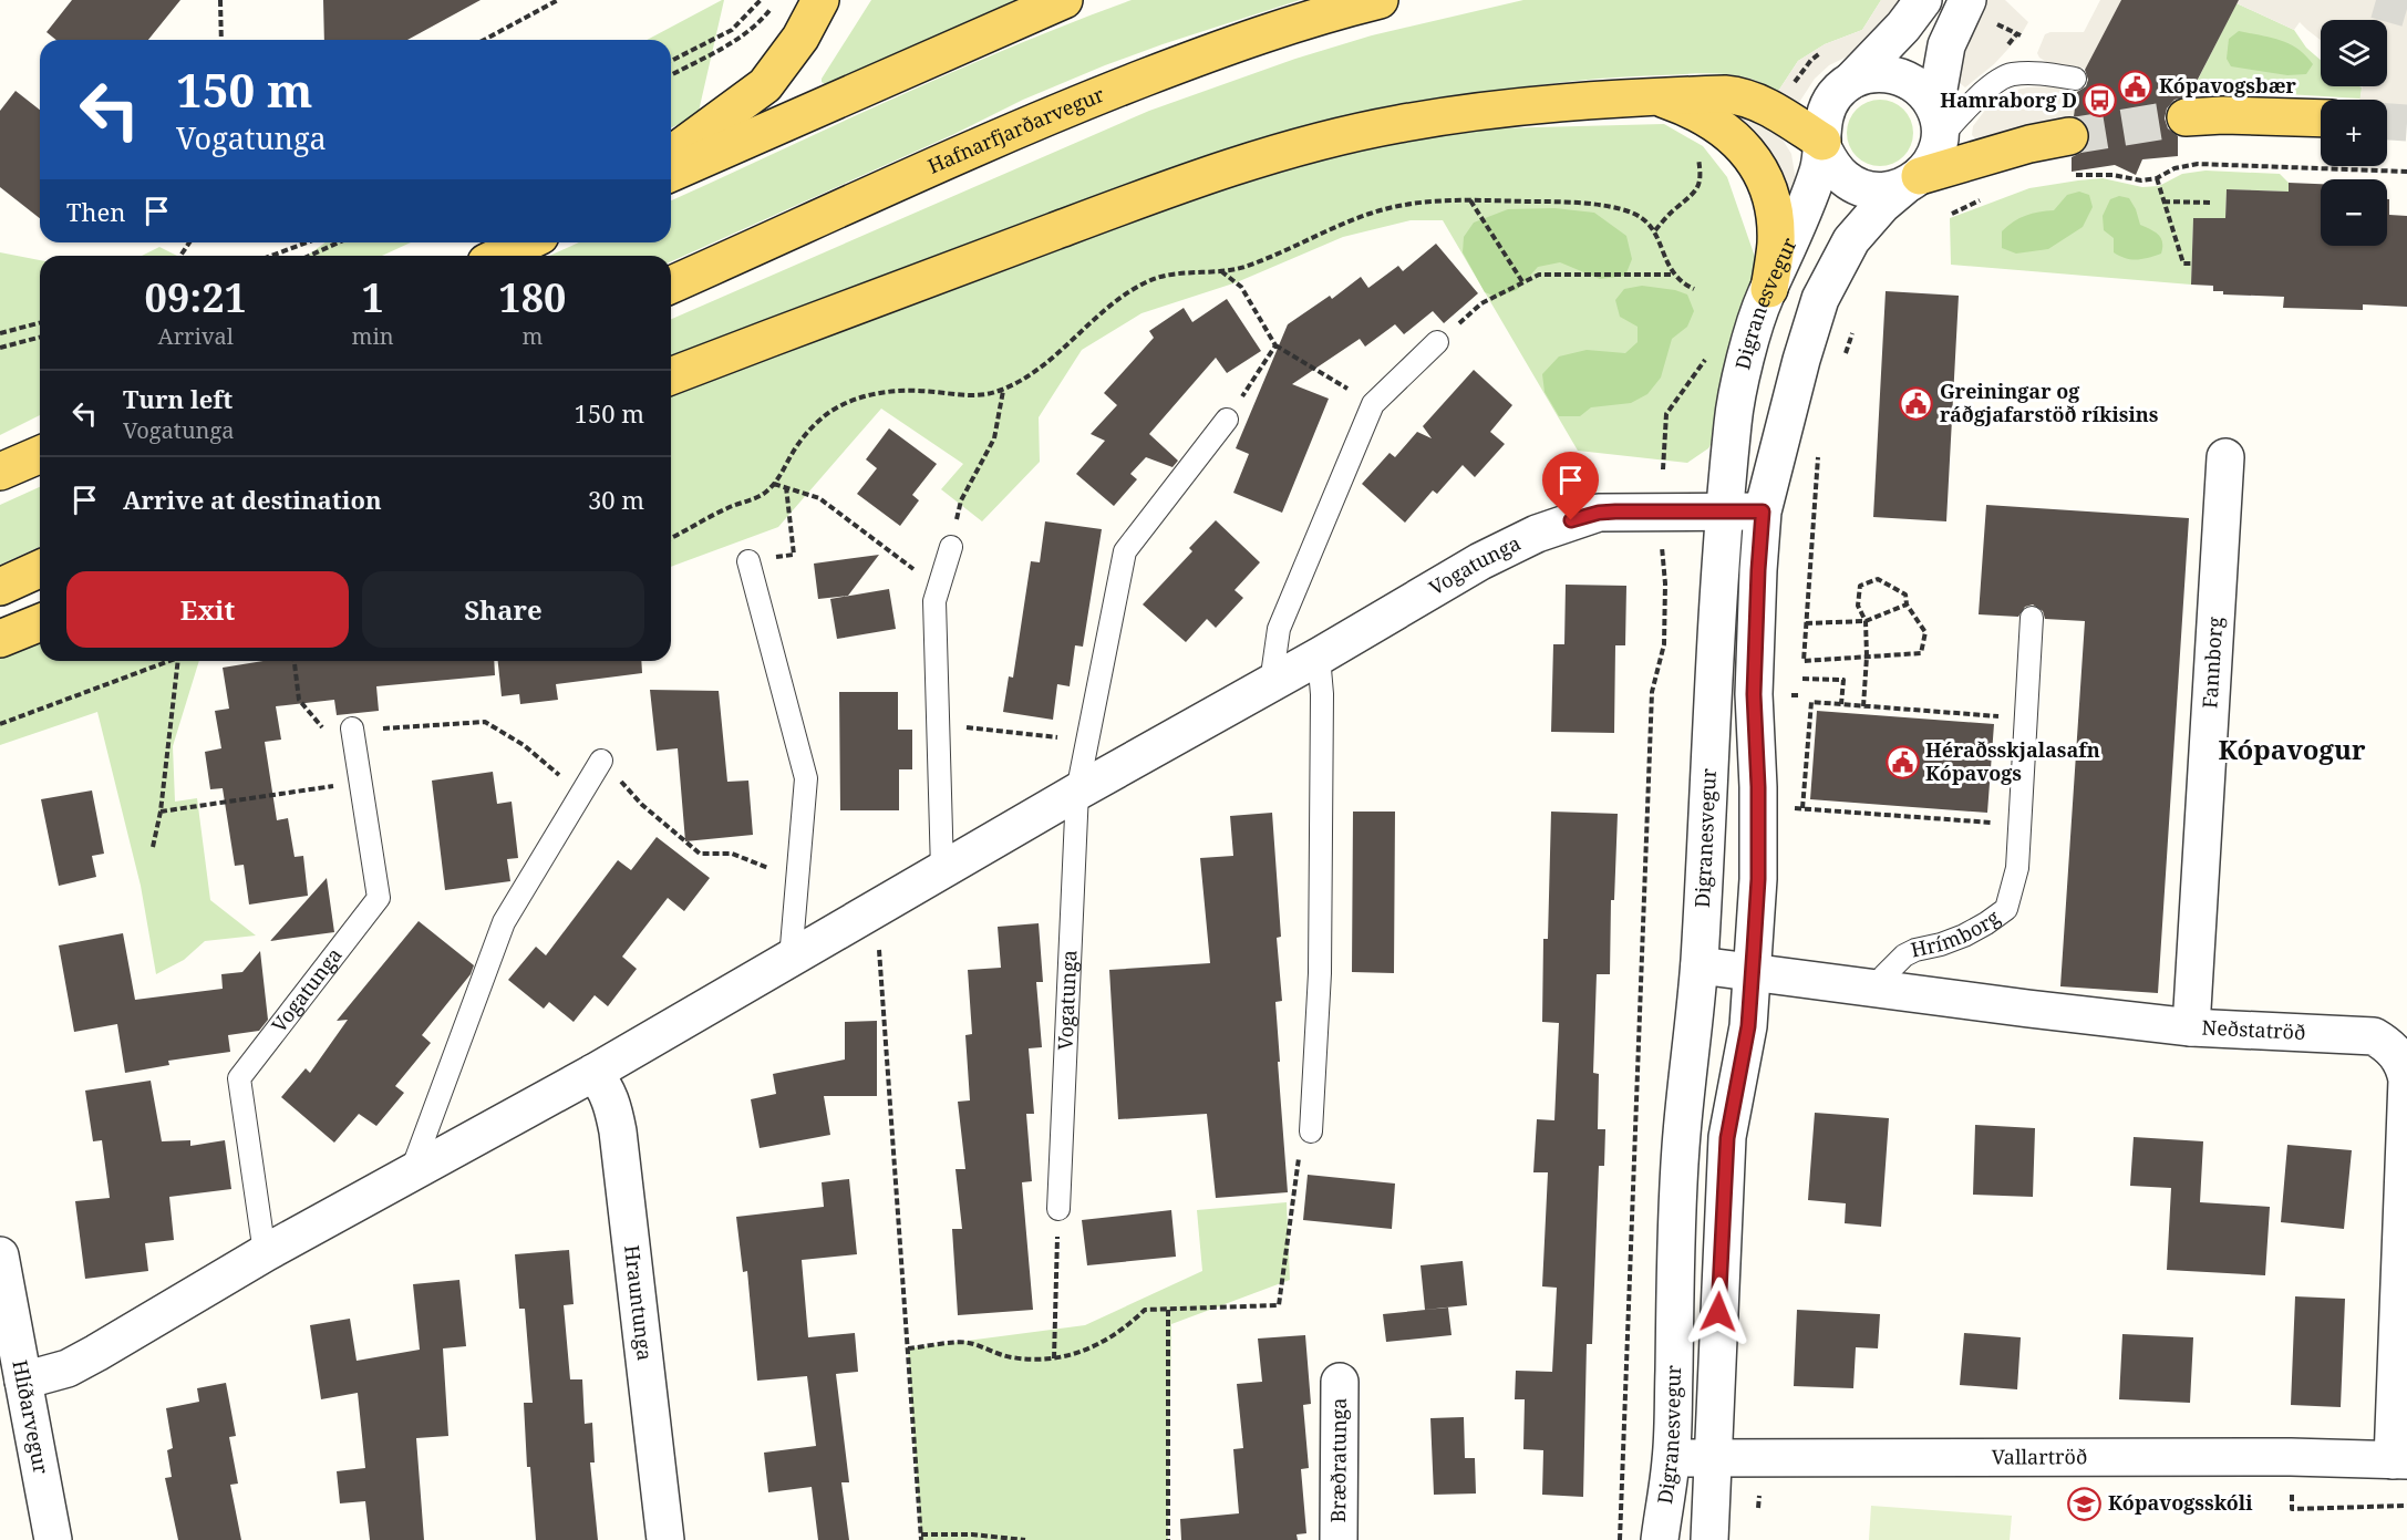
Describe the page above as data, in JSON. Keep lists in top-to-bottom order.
{
  "streets": {
    "main road": ["Hafnarfjarðarvegur"],
    "street": [
      "Digranesvegur",
      "Vogatunga",
      "Fannborg",
      "Neðstatröð",
      "Hrauntunga",
      "Hlíðarvegur",
      "Vallartröð",
      "Bræðratunga"
    ],
    "lane": ["Hrímborg"]
  },
  "crossings": [
    ["Digranesvegur", "Vogatunga"],
    ["Digranesvegur", "Neðstatröð"],
    ["Digranesvegur", "Vallartröð"],
    ["Vogatunga", "Hrauntunga"],
    ["Vogatunga", "Hlíðarvegur"],
    ["Fannborg", "Neðstatröð"],
    ["Hrímborg", "Neðstatröð"],
    ["Neðstatröð", "Vallartröð"]
  ],
  "districts": ["Kópavogur"],
  "places": {
    "public building": ["Kópavogsbær", "Greiningar og ráðgjafarstöð ríkisins", "Héraðsskjalasafn Kópavogs"],
    "bus stop": ["Hamraborg D"],
    "school or university": ["Kópavogsskóli"]
  },
  "page": {
    "map_buttons": ["+", "−"],
    "turn": ["150 m", "Vogatunga"],
    "then": "Then",
    "eta": [
      "09:21",
      "Arrival",
      "1",
      "min",
      "180",
      "m"
    ],
    "list": [
      {
        "name": "Turn left",
        "note": "Vogatunga",
        "value": "150 m"
      },
      {
        "name": "Arrive at destination",
        "value": "30 m"
      }
    ],
    "buttons": ["Exit", "Share"]
  }
}
